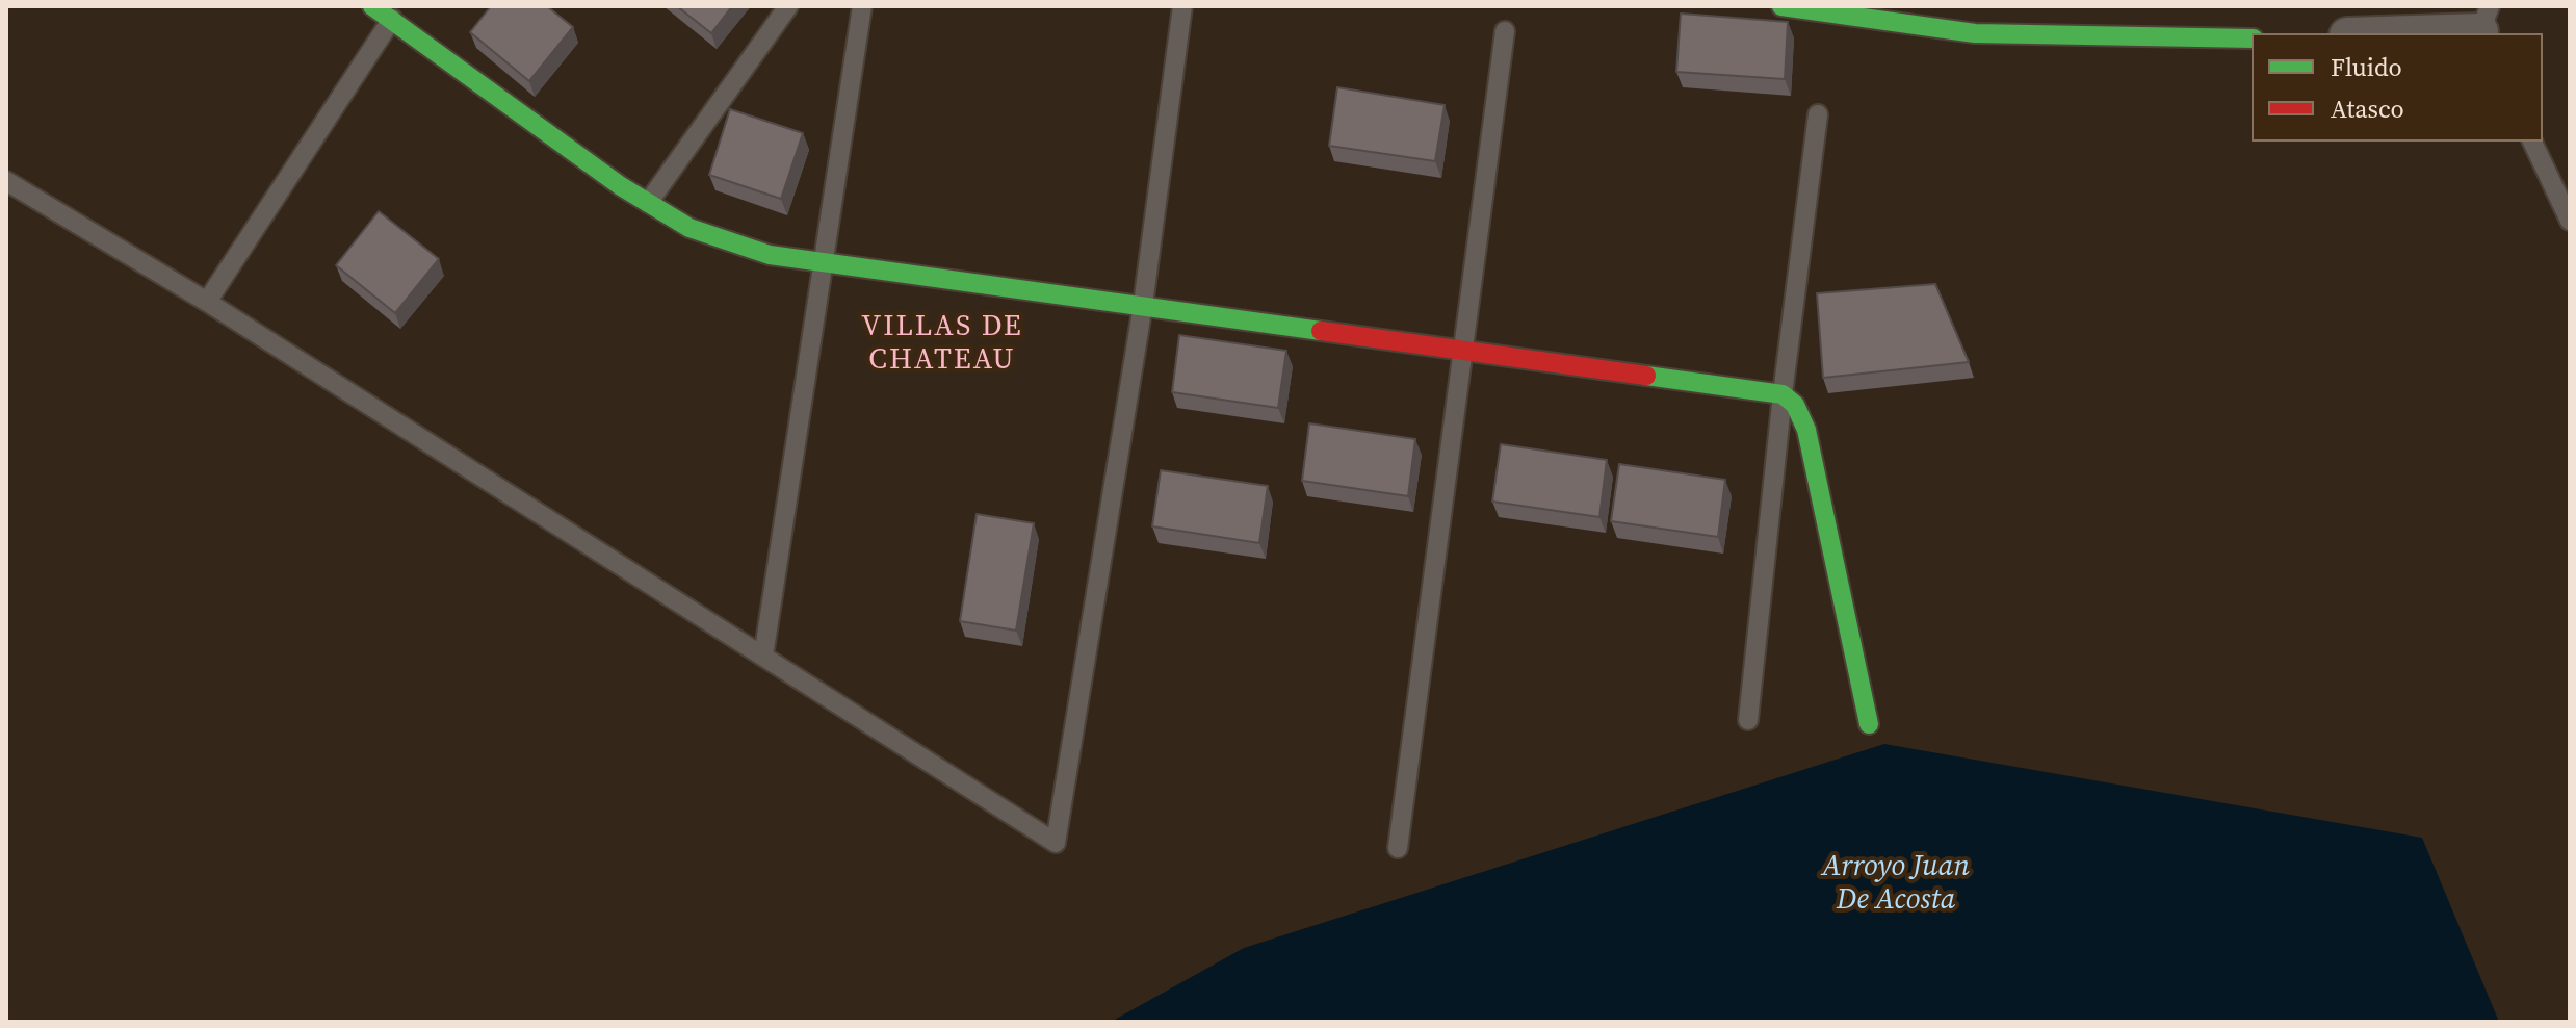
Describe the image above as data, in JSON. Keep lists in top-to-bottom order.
{
  "districts": ["VILLAS DE CHATEAU"],
  "water": ["Arroyo Juan De Acosta"],
  "legend": ["Fluido", "Atasco"]
}
